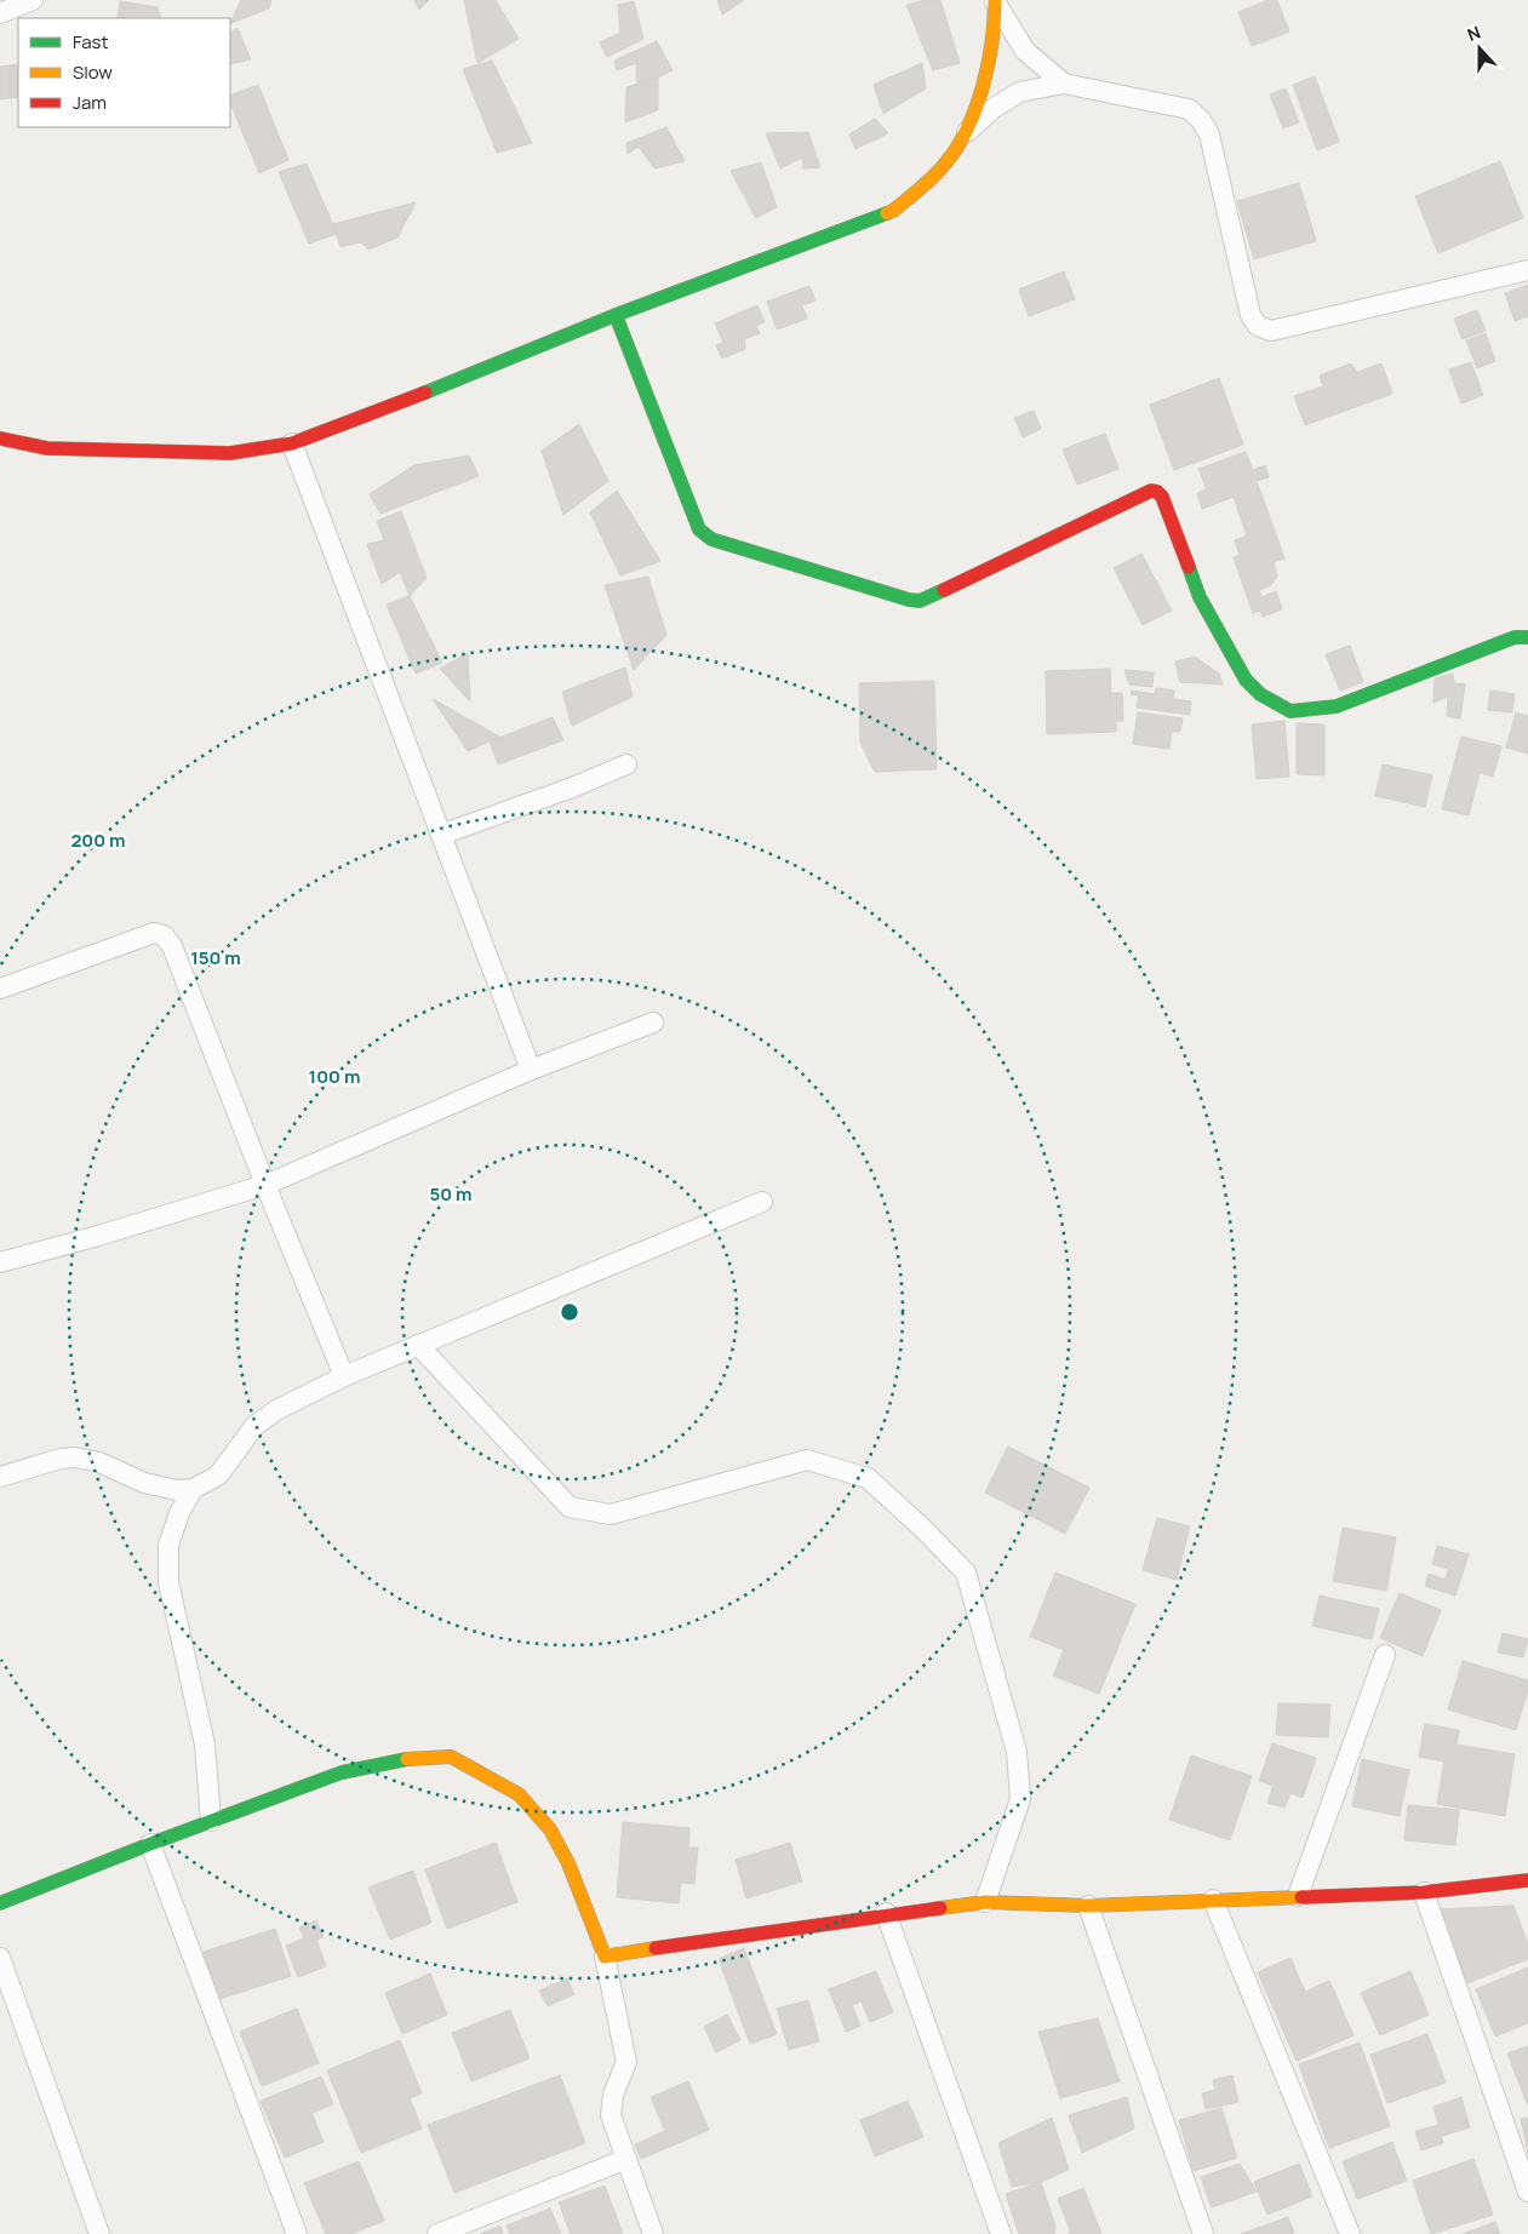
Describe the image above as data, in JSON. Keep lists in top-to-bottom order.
{
  "legend": ["Fast", "Slow", "Jam"],
  "north": "top",
  "rings": [
    "200 m",
    "150 m",
    "100 m",
    "50 m"
  ]
}
